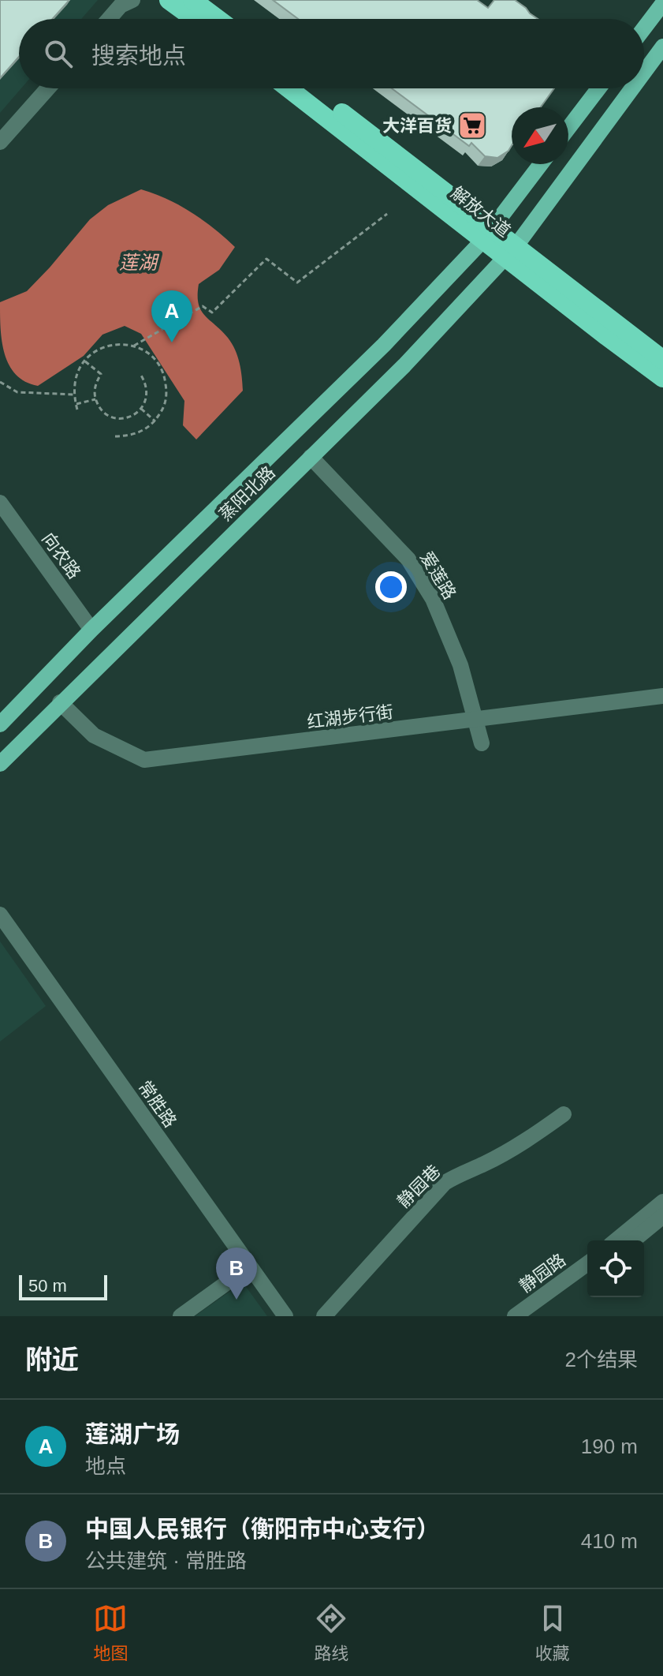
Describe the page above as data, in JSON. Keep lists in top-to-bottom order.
{
  "streets": {
    "highway": ["解放大道"],
    "main road": ["蒸阳北路"],
    "street": [
      "向农路",
      "爱莲路",
      "红湖步行街",
      "常胜路",
      "静园巷",
      "静园路"
    ]
  },
  "crossings": [
    ["解放大道", "蒸阳北路"],
    ["蒸阳北路", "向农路"],
    ["蒸阳北路", "爱莲路"],
    ["蒸阳北路", "红湖步行街"],
    ["爱莲路", "红湖步行街"]
  ],
  "water": ["莲湖"],
  "places": {
    "supermarket": ["大洋百货"]
  },
  "scale_bar": "50 m",
  "north": "bottom left",
  "page": {
    "search": "搜索地点",
    "pins": ["A", "B"],
    "scale": "50 m",
    "heading": ["附近", "2个结果"],
    "list": [
      {
        "mark": "A",
        "name": "莲湖广场",
        "note": "地点",
        "value": "190 m"
      },
      {
        "mark": "B",
        "name": "中国人民银行（衡阳市中心支行）",
        "note": "公共建筑 · 常胜路",
        "value": "410 m"
      }
    ],
    "nav": ["地图", "路线", "收藏"]
  }
}
